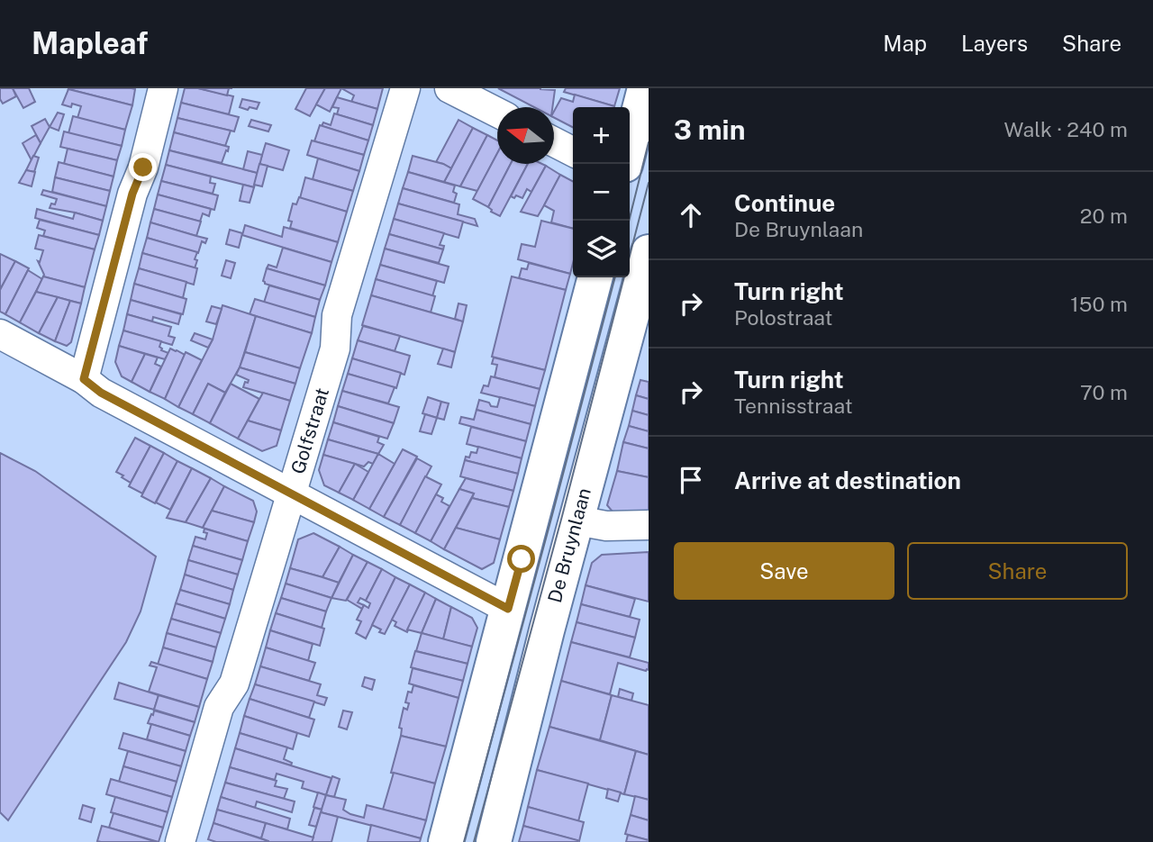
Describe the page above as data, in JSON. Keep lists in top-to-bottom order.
{
  "streets": {
    "main road": ["De Bruynlaan"],
    "street": ["Golfstraat"]
  },
  "north": "left",
  "page": {
    "header": "Mapleaf",
    "nav": ["Map", "Layers", "Share"],
    "heading": ["3 min", "Walk · 240 m"],
    "map_buttons": ["+", "−"],
    "list": [
      ["Continue", "De Bruynlaan", "20 m"],
      ["Turn right", "Polostraat", "150 m"],
      ["Turn right", "Tennisstraat", "70 m"],
      "Arrive at destination"
    ],
    "buttons": ["Save", "Share"]
  }
}
